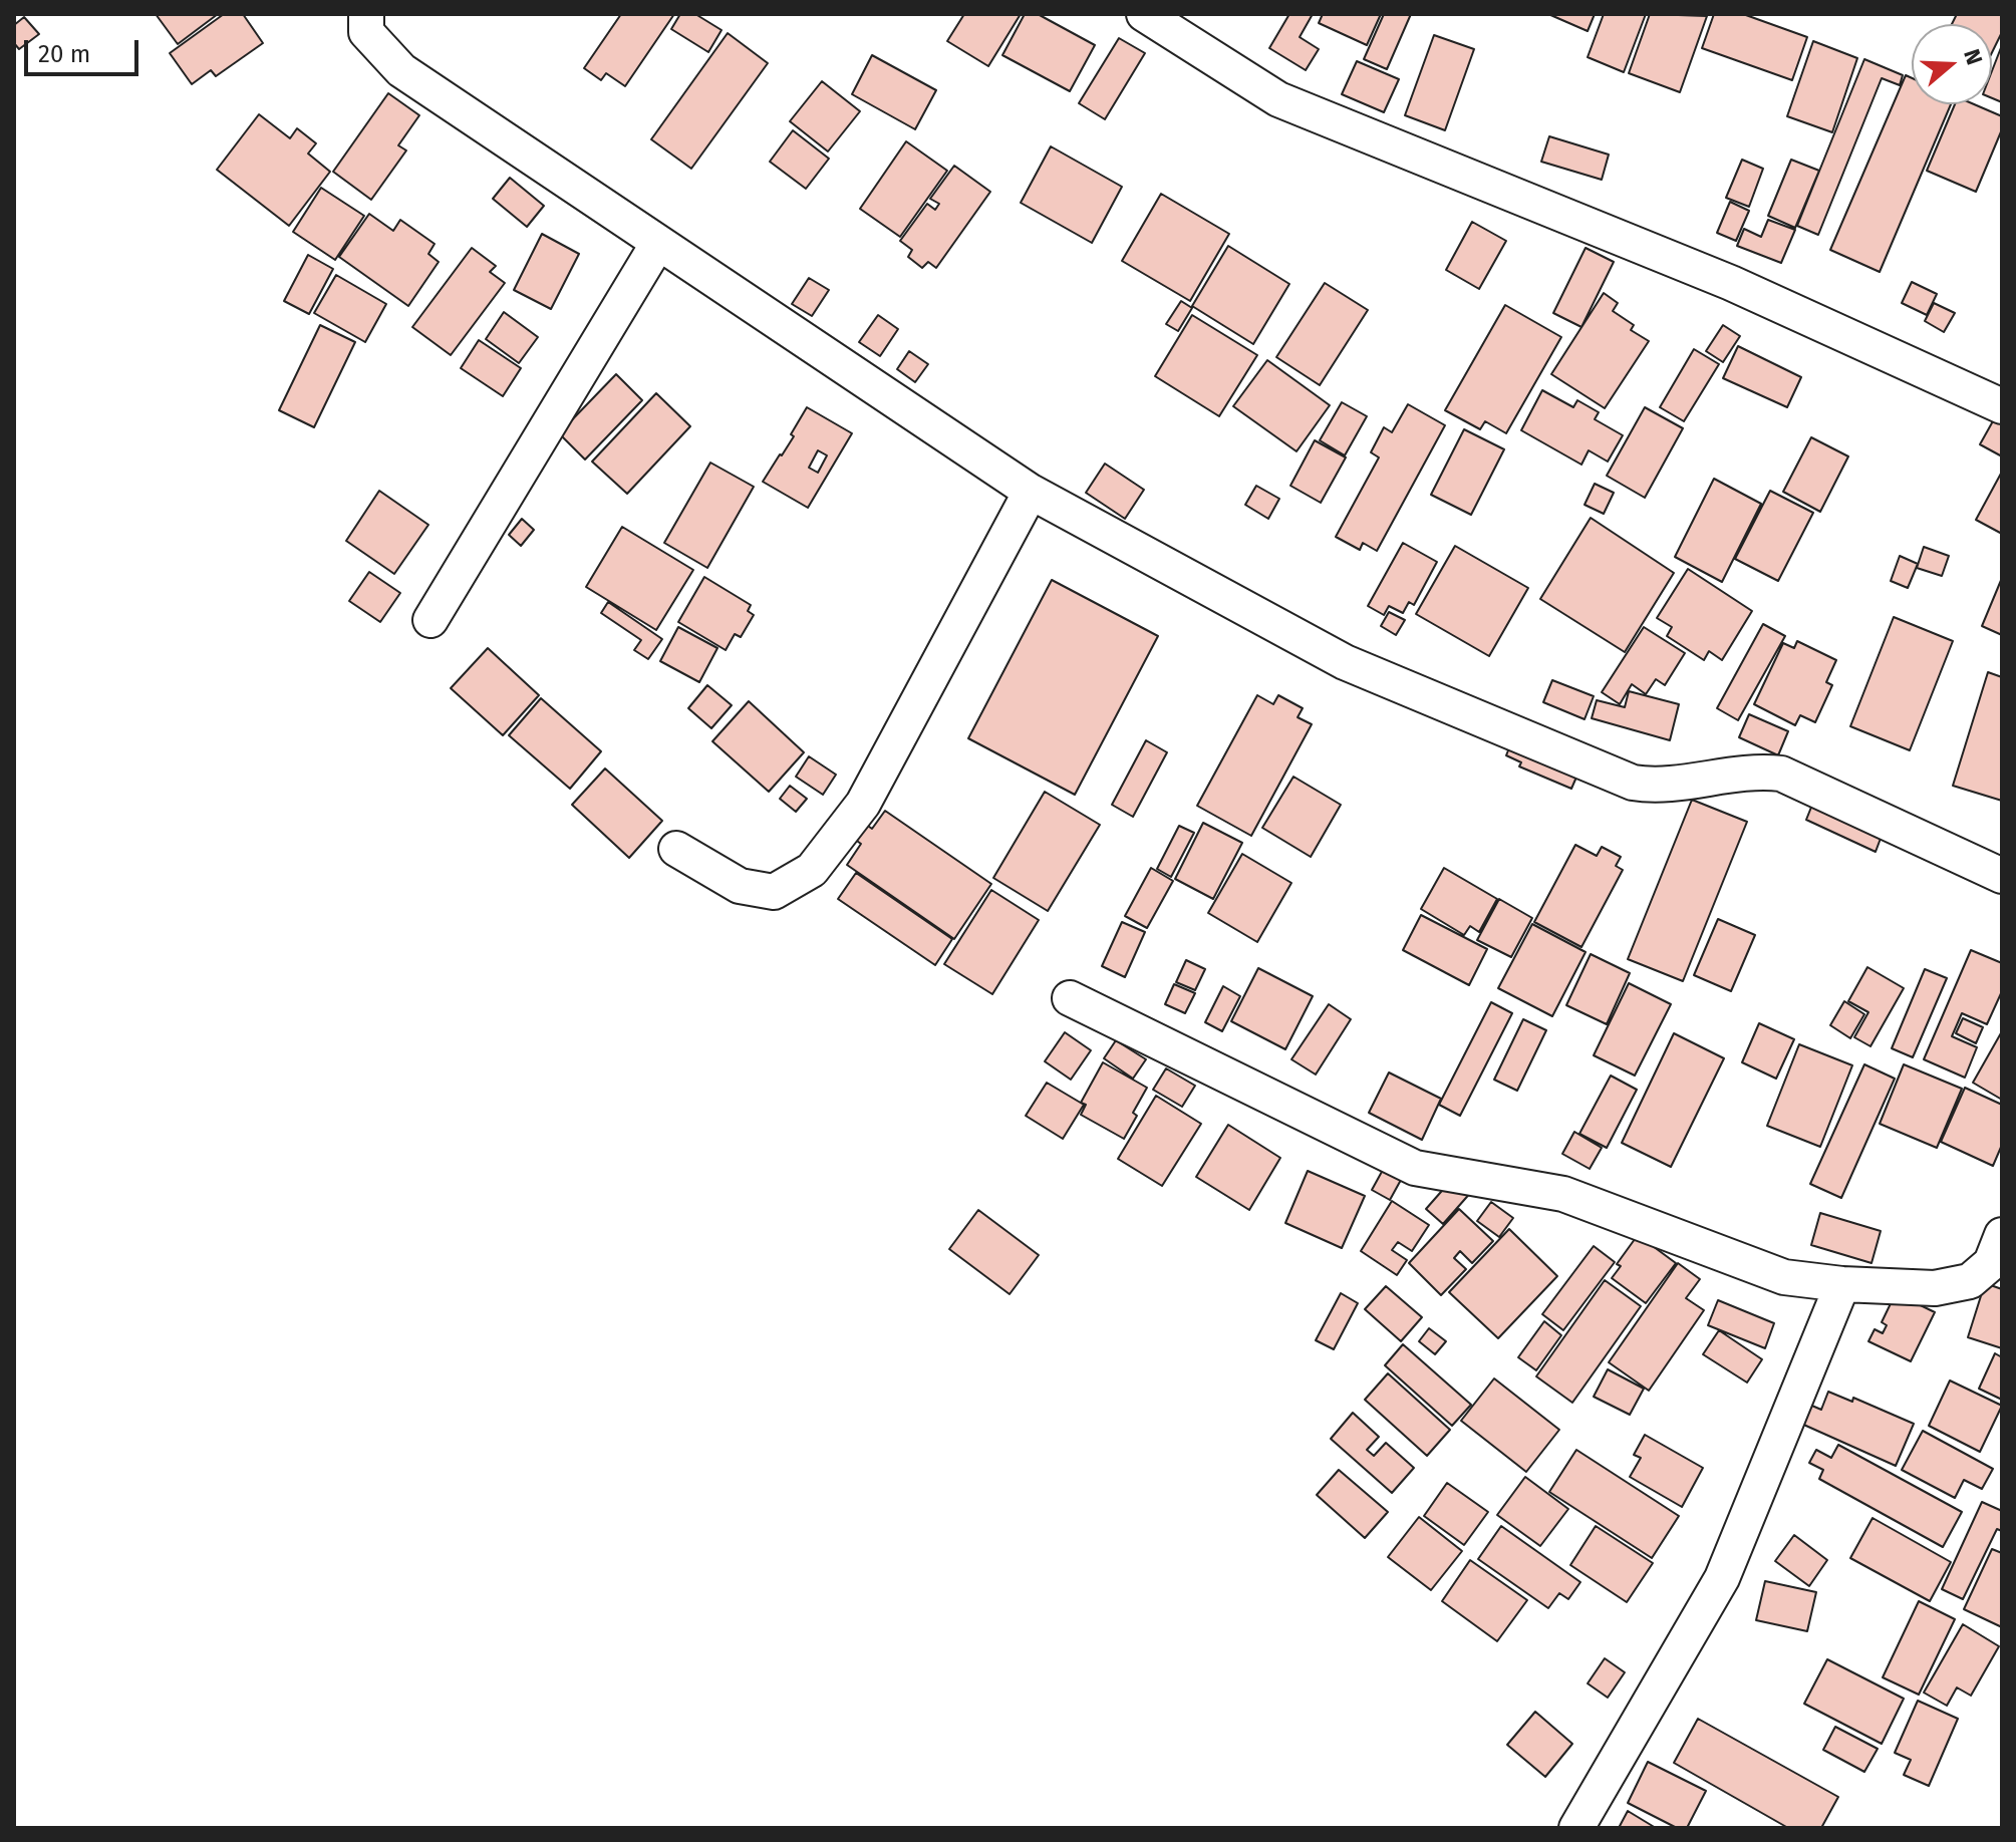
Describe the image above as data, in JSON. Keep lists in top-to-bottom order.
{
  "scale_bar": "20 m",
  "north": "right"
}
